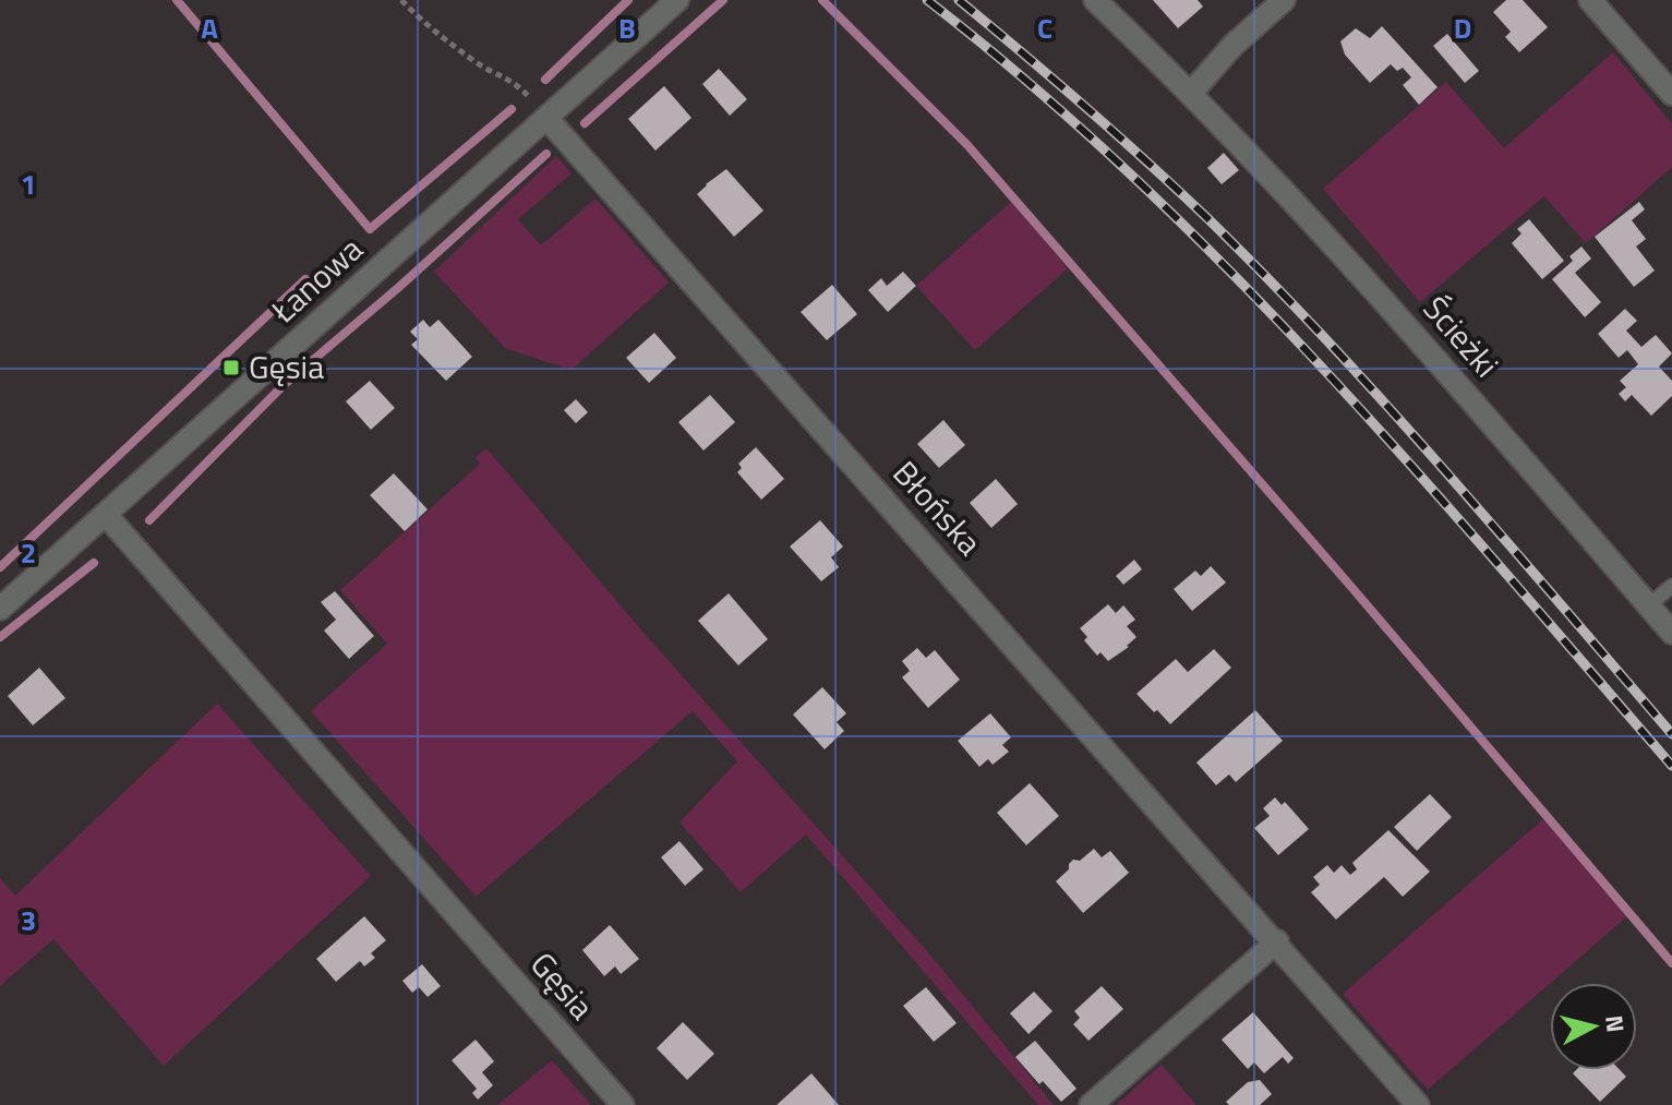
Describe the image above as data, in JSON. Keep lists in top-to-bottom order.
{
  "streets": {
    "street": [
      "Łanowa",
      "Ścieżki",
      "Błońska",
      "Gęsia"
    ]
  },
  "crossings": [
    ["Łanowa", "Błońska"],
    ["Łanowa", "Gęsia"]
  ],
  "places": {
    "transit": ["Gęsia"]
  },
  "north": "right",
  "grid": {
    "columns": [
      "A",
      "B",
      "C",
      "D"
    ],
    "rows": ["1", "2", "3"]
  }
}
